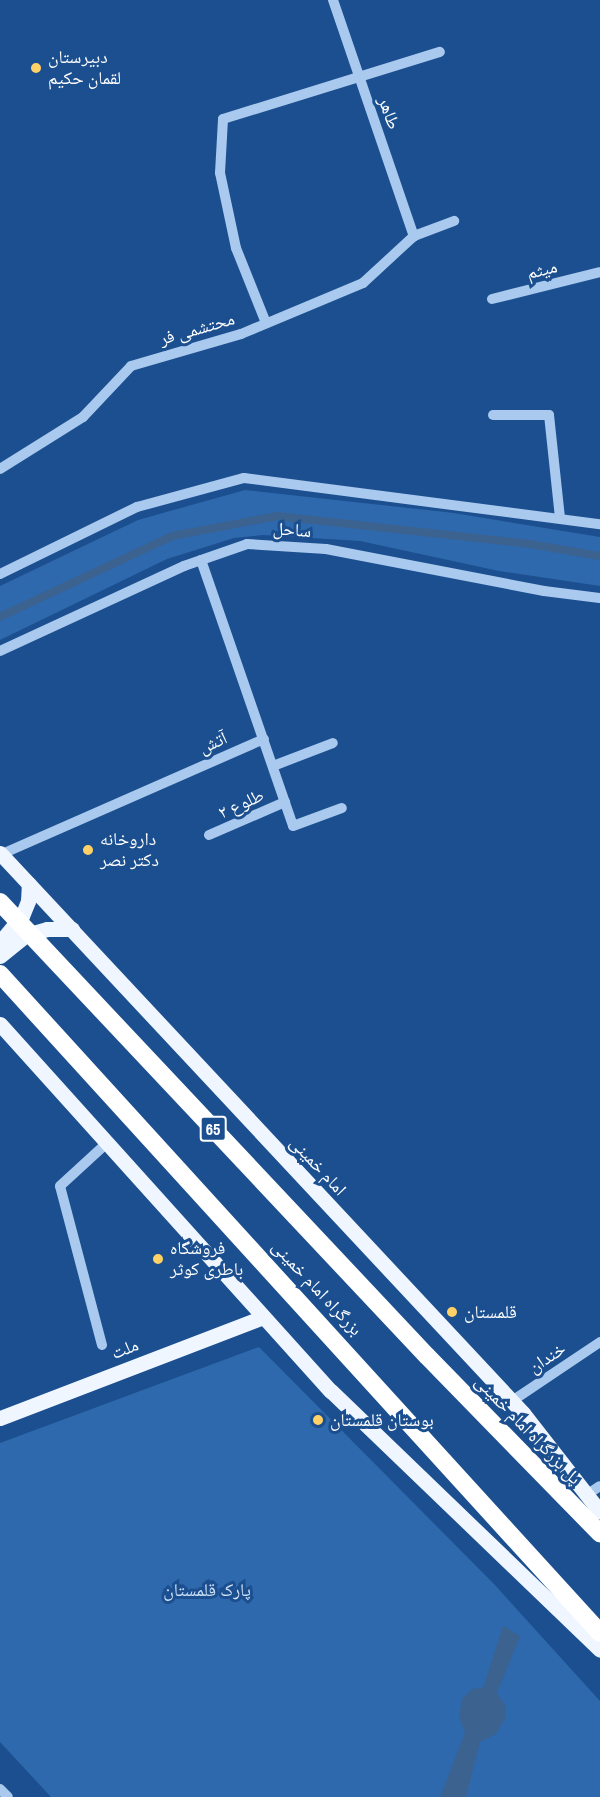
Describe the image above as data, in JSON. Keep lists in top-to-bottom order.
{
  "streets": {
    "highway": ["65", "بزرگراه امام خمینی", "پل بزرگراه امام خمینی"],
    "main road": ["امام خمینی", "ملت"],
    "street": [
      "طاهر",
      "میثم",
      "محتشمی فر",
      "ساحل",
      "آتش",
      "طلوع ۲",
      "خندان"
    ]
  },
  "crossings": [
    ["طاهر", "محتشمی فر"],
    ["آتش", "امام خمینی"],
    ["امام خمینی", "خندان"],
    ["بزرگراه امام خمینی", "پل بزرگراه امام خمینی"]
  ],
  "parks": ["پارک قلمستان"],
  "places": [
    "دبیرستان لقمان حکیم",
    "داروخانه دکتر نصر",
    "فروشگاه باطری کوثر",
    "قلمستان",
    "بوستان قلمستان"
  ]
}
